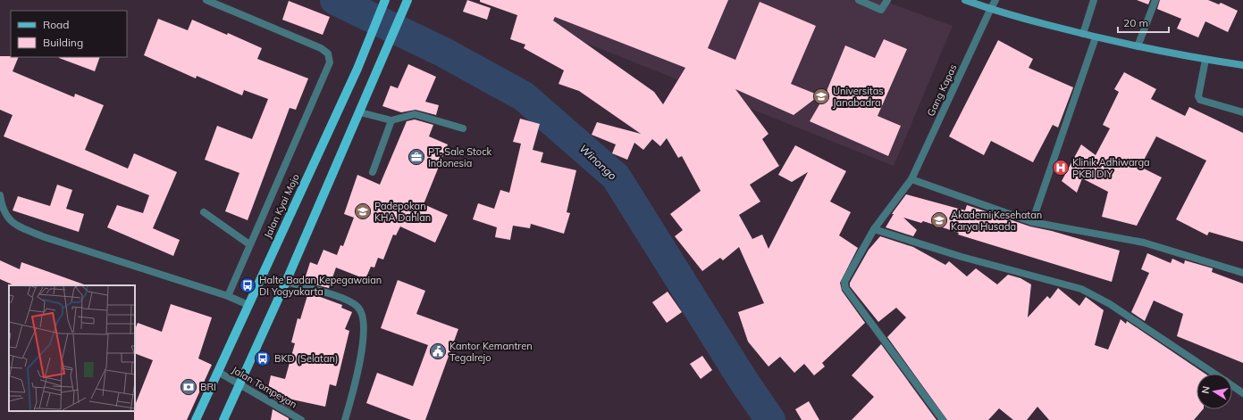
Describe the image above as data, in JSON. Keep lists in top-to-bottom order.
{
  "streets": {
    "main road": ["Jalan Kyai Mojo"],
    "street": ["Gang Kapas", "Jalan Tompeyan"]
  },
  "crossings": [
    ["Jalan Kyai Mojo", "Jalan Tompeyan"]
  ],
  "water": ["Winongo"],
  "places": {
    "school or university": ["Universitas Janabadra", "Padepokan KHA Dahlan", "Akademi Kesehatan Karya Husada"],
    "office": ["PT. Sale Stock Indonesia"],
    "hospital": ["Klinik Adhiwarga PKBI DIY"],
    "bus stop": ["Halte Badan Kepegawaian DI Yogyakarta", "BKD (Selatan)"],
    "public building": ["Kantor Kemantren Tegalrejo"],
    "bank": ["BRI"]
  },
  "legend": ["Road", "Building"],
  "scale_bar": "20 m",
  "north": "left"
}
